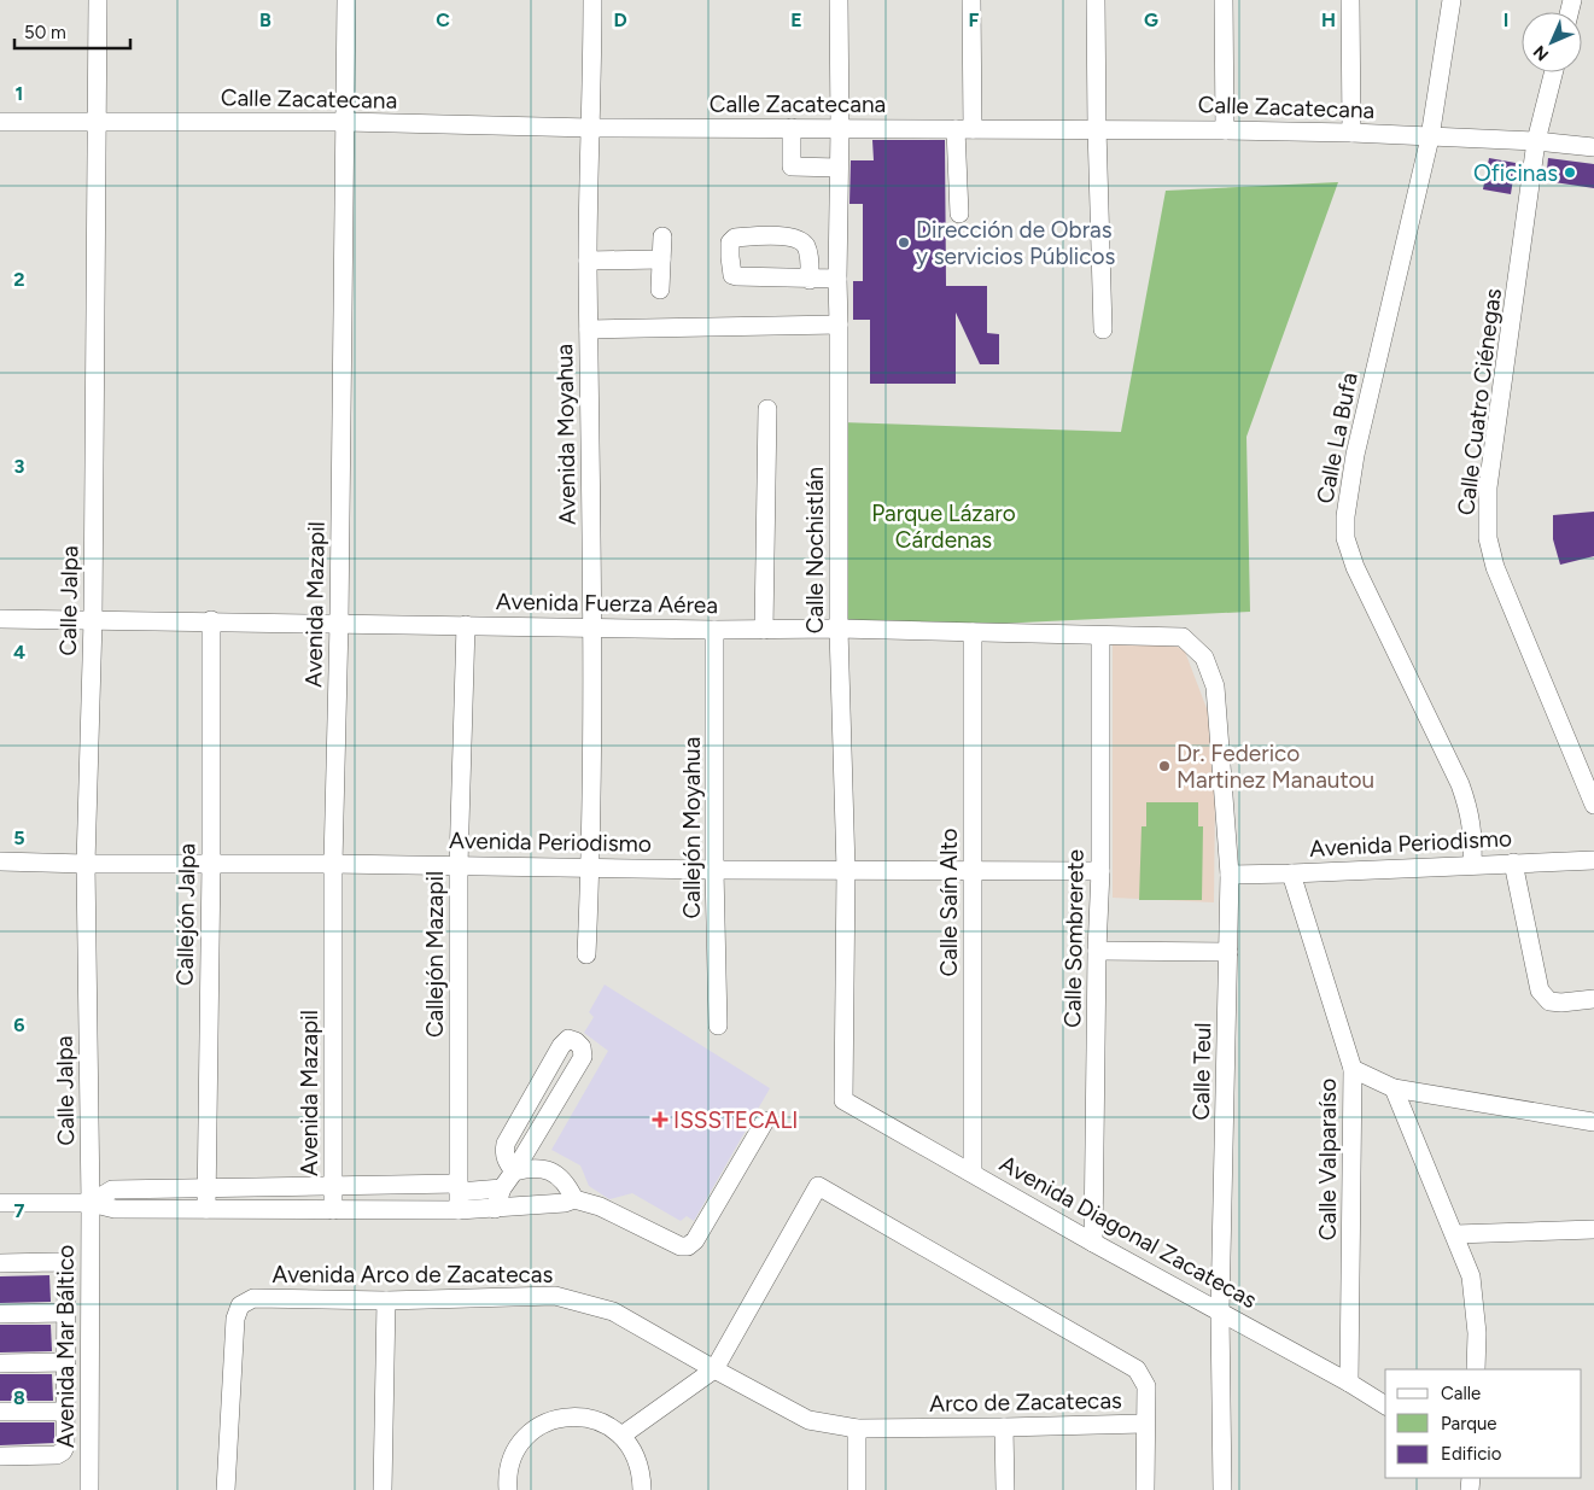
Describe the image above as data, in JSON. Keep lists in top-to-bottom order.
{
  "streets": {
    "street": [
      "Calle Zacatecana",
      "Calle Cuatro Ciénegas",
      "Avenida Moyahua",
      "Calle La Bufa",
      "Calle Nochistlán",
      "Calle Jalpa",
      "Avenida Fuerza Aérea",
      "Avenida Mazapil",
      "Callejón Moyahua",
      "Avenida Periodismo",
      "Calle Saín Alto",
      "Callejón Jalpa",
      "Calle Sombrerete",
      "Callejón Mazapil",
      "Calle Teul",
      "Calle Valparaíso",
      "Avenida Diagonal Zacatecas",
      "Avenida Arco de Zacatecas",
      "Avenida Mar Báltico",
      "Arco de Zacatecas"
    ]
  },
  "crossings": [
    ["Calle Zacatecana", "Calle Cuatro Ciénegas"],
    ["Calle Zacatecana", "Avenida Moyahua"],
    ["Calle Zacatecana", "Calle La Bufa"],
    ["Calle Zacatecana", "Calle Nochistlán"],
    ["Calle Zacatecana", "Calle Jalpa"],
    ["Calle Zacatecana", "Avenida Mazapil"],
    ["Avenida Moyahua", "Avenida Fuerza Aérea"],
    ["Avenida Moyahua", "Avenida Periodismo"],
    ["Calle La Bufa", "Avenida Periodismo"],
    ["Calle Nochistlán", "Avenida Fuerza Aérea"],
    ["Calle Nochistlán", "Avenida Periodismo"],
    ["Calle Nochistlán", "Avenida Diagonal Zacatecas"],
    ["Calle Jalpa", "Avenida Fuerza Aérea"],
    ["Calle Jalpa", "Avenida Periodismo"],
    ["Calle Jalpa", "Avenida Mar Báltico"],
    ["Avenida Fuerza Aérea", "Avenida Mazapil"],
    ["Avenida Fuerza Aérea", "Callejón Moyahua"],
    ["Avenida Fuerza Aérea", "Calle Saín Alto"],
    ["Avenida Fuerza Aérea", "Callejón Jalpa"],
    ["Avenida Fuerza Aérea", "Calle Sombrerete"],
    ["Avenida Fuerza Aérea", "Callejón Mazapil"],
    ["Avenida Fuerza Aérea", "Calle Teul"],
    ["Avenida Mazapil", "Avenida Periodismo"],
    ["Callejón Moyahua", "Avenida Periodismo"],
    ["Avenida Periodismo", "Calle Saín Alto"],
    ["Avenida Periodismo", "Callejón Jalpa"],
    ["Avenida Periodismo", "Calle Sombrerete"],
    ["Avenida Periodismo", "Callejón Mazapil"],
    ["Avenida Periodismo", "Calle Teul"],
    ["Avenida Periodismo", "Calle Valparaíso"],
    ["Calle Saín Alto", "Avenida Diagonal Zacatecas"],
    ["Calle Sombrerete", "Avenida Diagonal Zacatecas"],
    ["Calle Teul", "Avenida Diagonal Zacatecas"],
    ["Calle Valparaíso", "Avenida Diagonal Zacatecas"],
    ["Avenida Arco de Zacatecas", "Arco de Zacatecas"]
  ],
  "parks": ["Parque Lázaro Cárdenas"],
  "places": {
    "other": ["Oficinas", "Dirección de Obras y servicios Públicos", "Dr. Federico Martinez Manautou"],
    "health": ["ISSSTECALI"]
  },
  "legend": ["Calle", "Parque", "Edificio"],
  "scale_bar": "50 m",
  "north": "bottom left",
  "grid": {
    "columns": [
      "B",
      "C",
      "D",
      "E",
      "F",
      "G",
      "H",
      "I"
    ],
    "rows": [
      "1",
      "2",
      "3",
      "4",
      "5",
      "6",
      "7",
      "8"
    ]
  }
}
